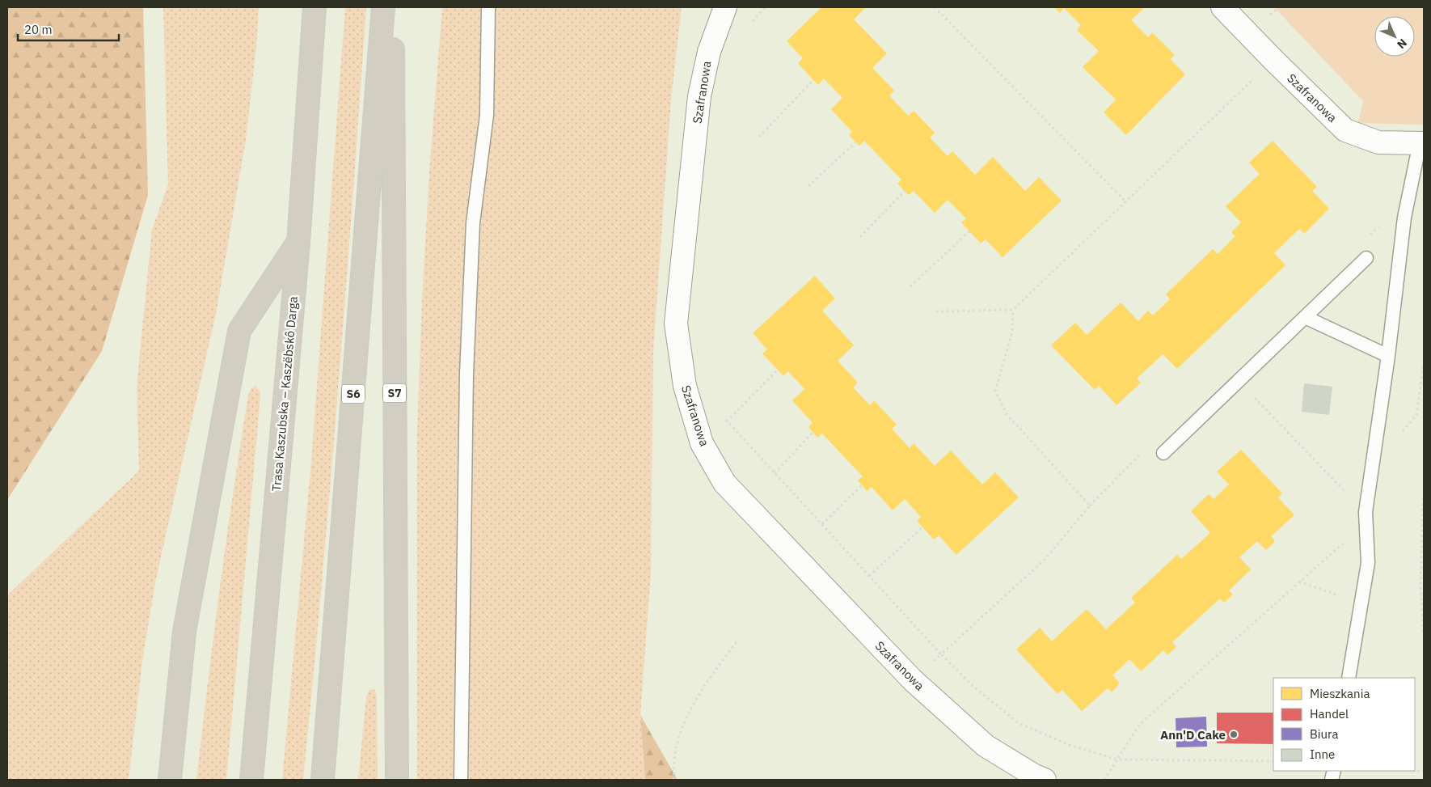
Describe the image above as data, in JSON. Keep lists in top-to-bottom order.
{
  "streets": {
    "highway": ["S7", "Trasa Kaszubska – Kaszëbskô Darga", "S6"],
    "street": ["Szafranowa"]
  },
  "places": ["Ann'D Cake"],
  "legend": [
    "Mieszkania",
    "Handel",
    "Biura",
    "Inne"
  ],
  "scale_bar": "20 m",
  "north": "bottom right"
}
